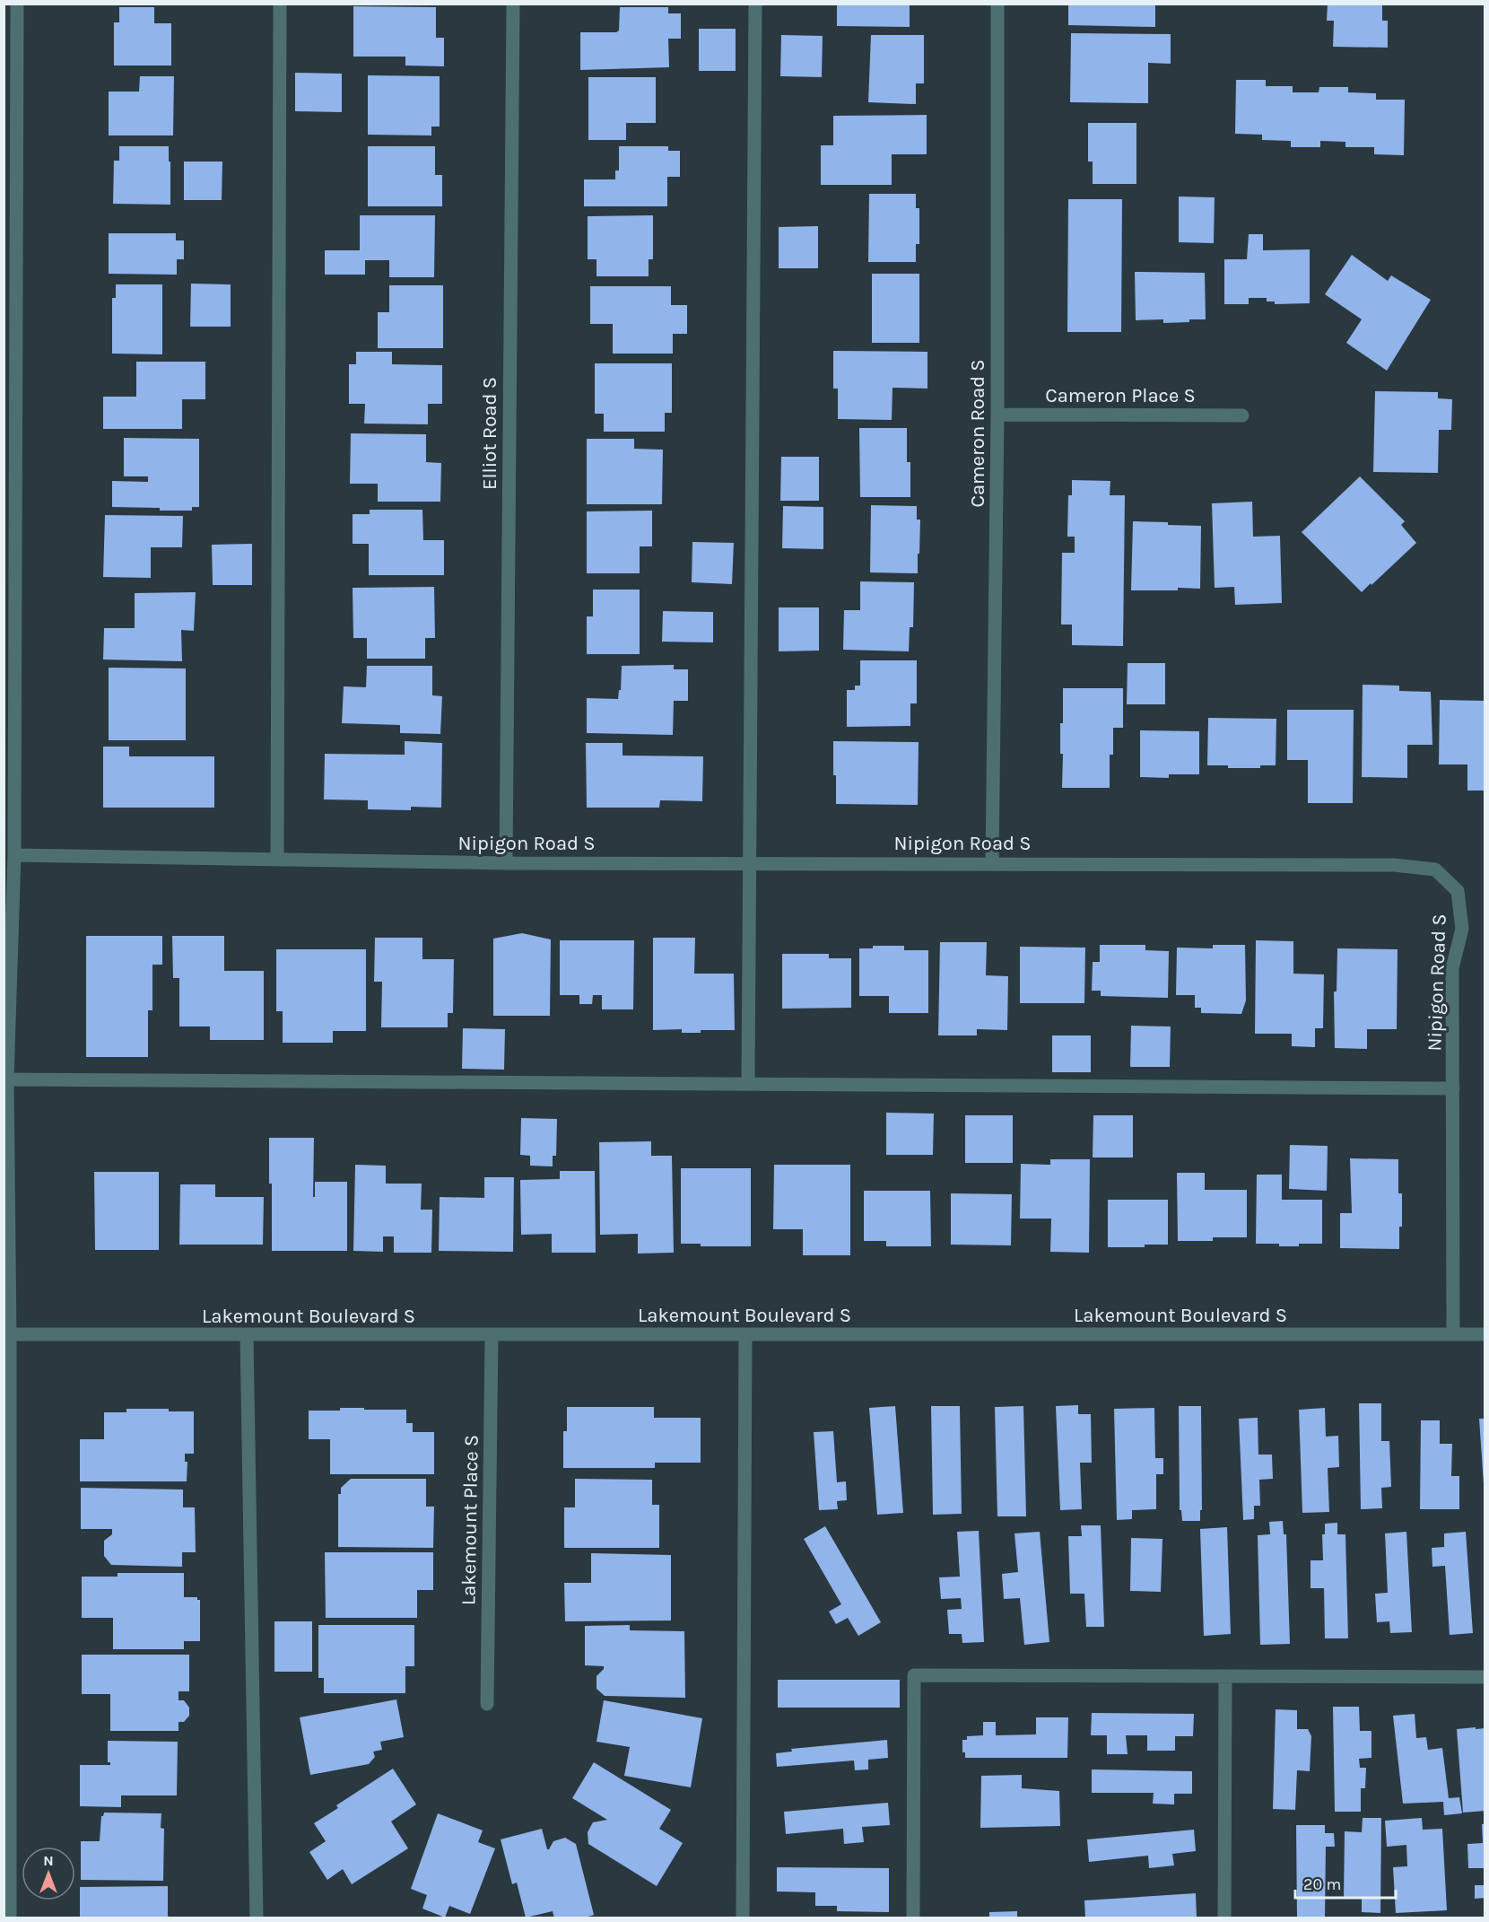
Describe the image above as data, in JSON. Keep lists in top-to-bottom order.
{
  "streets": {
    "street": [
      "Cameron Place S",
      "Elliot Road S",
      "Cameron Road S",
      "Nipigon Road S",
      "Lakemount Boulevard S",
      "Lakemount Place S"
    ]
  },
  "crossings": [
    ["Cameron Place S", "Cameron Road S"],
    ["Elliot Road S", "Nipigon Road S"],
    ["Cameron Road S", "Nipigon Road S"],
    ["Nipigon Road S", "Lakemount Boulevard S"],
    ["Lakemount Boulevard S", "Lakemount Place S"]
  ],
  "scale_bar": "20 m",
  "north": "top"
}
